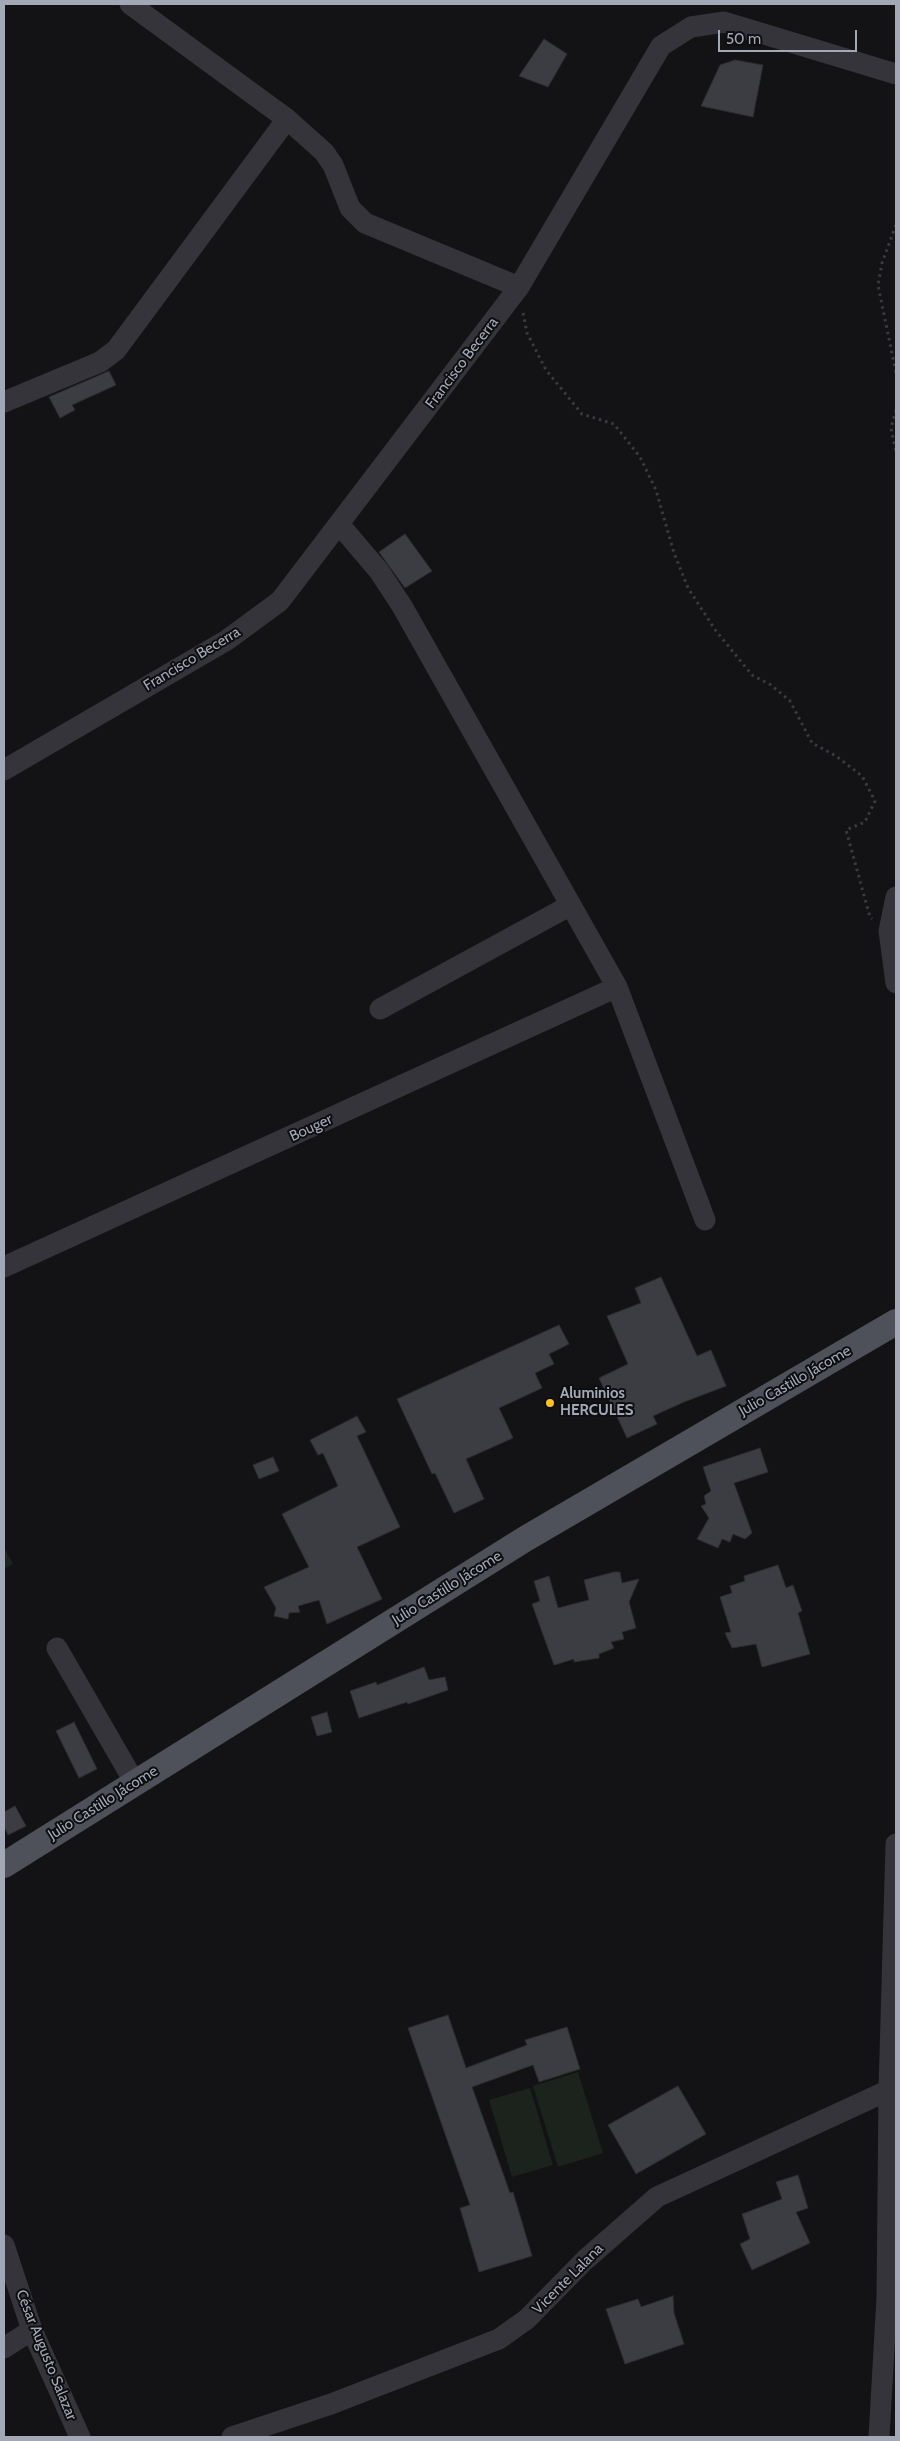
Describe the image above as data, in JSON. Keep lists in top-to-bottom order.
{
  "streets": {
    "main road": ["Julio Castillo Jácome"],
    "street": [
      "Francisco Becerra",
      "Bouger",
      "Vicente Lalana",
      "César Augusto Salazar"
    ]
  },
  "places": ["Aluminios HERCULES"],
  "scale_bar": "50 m"
}
